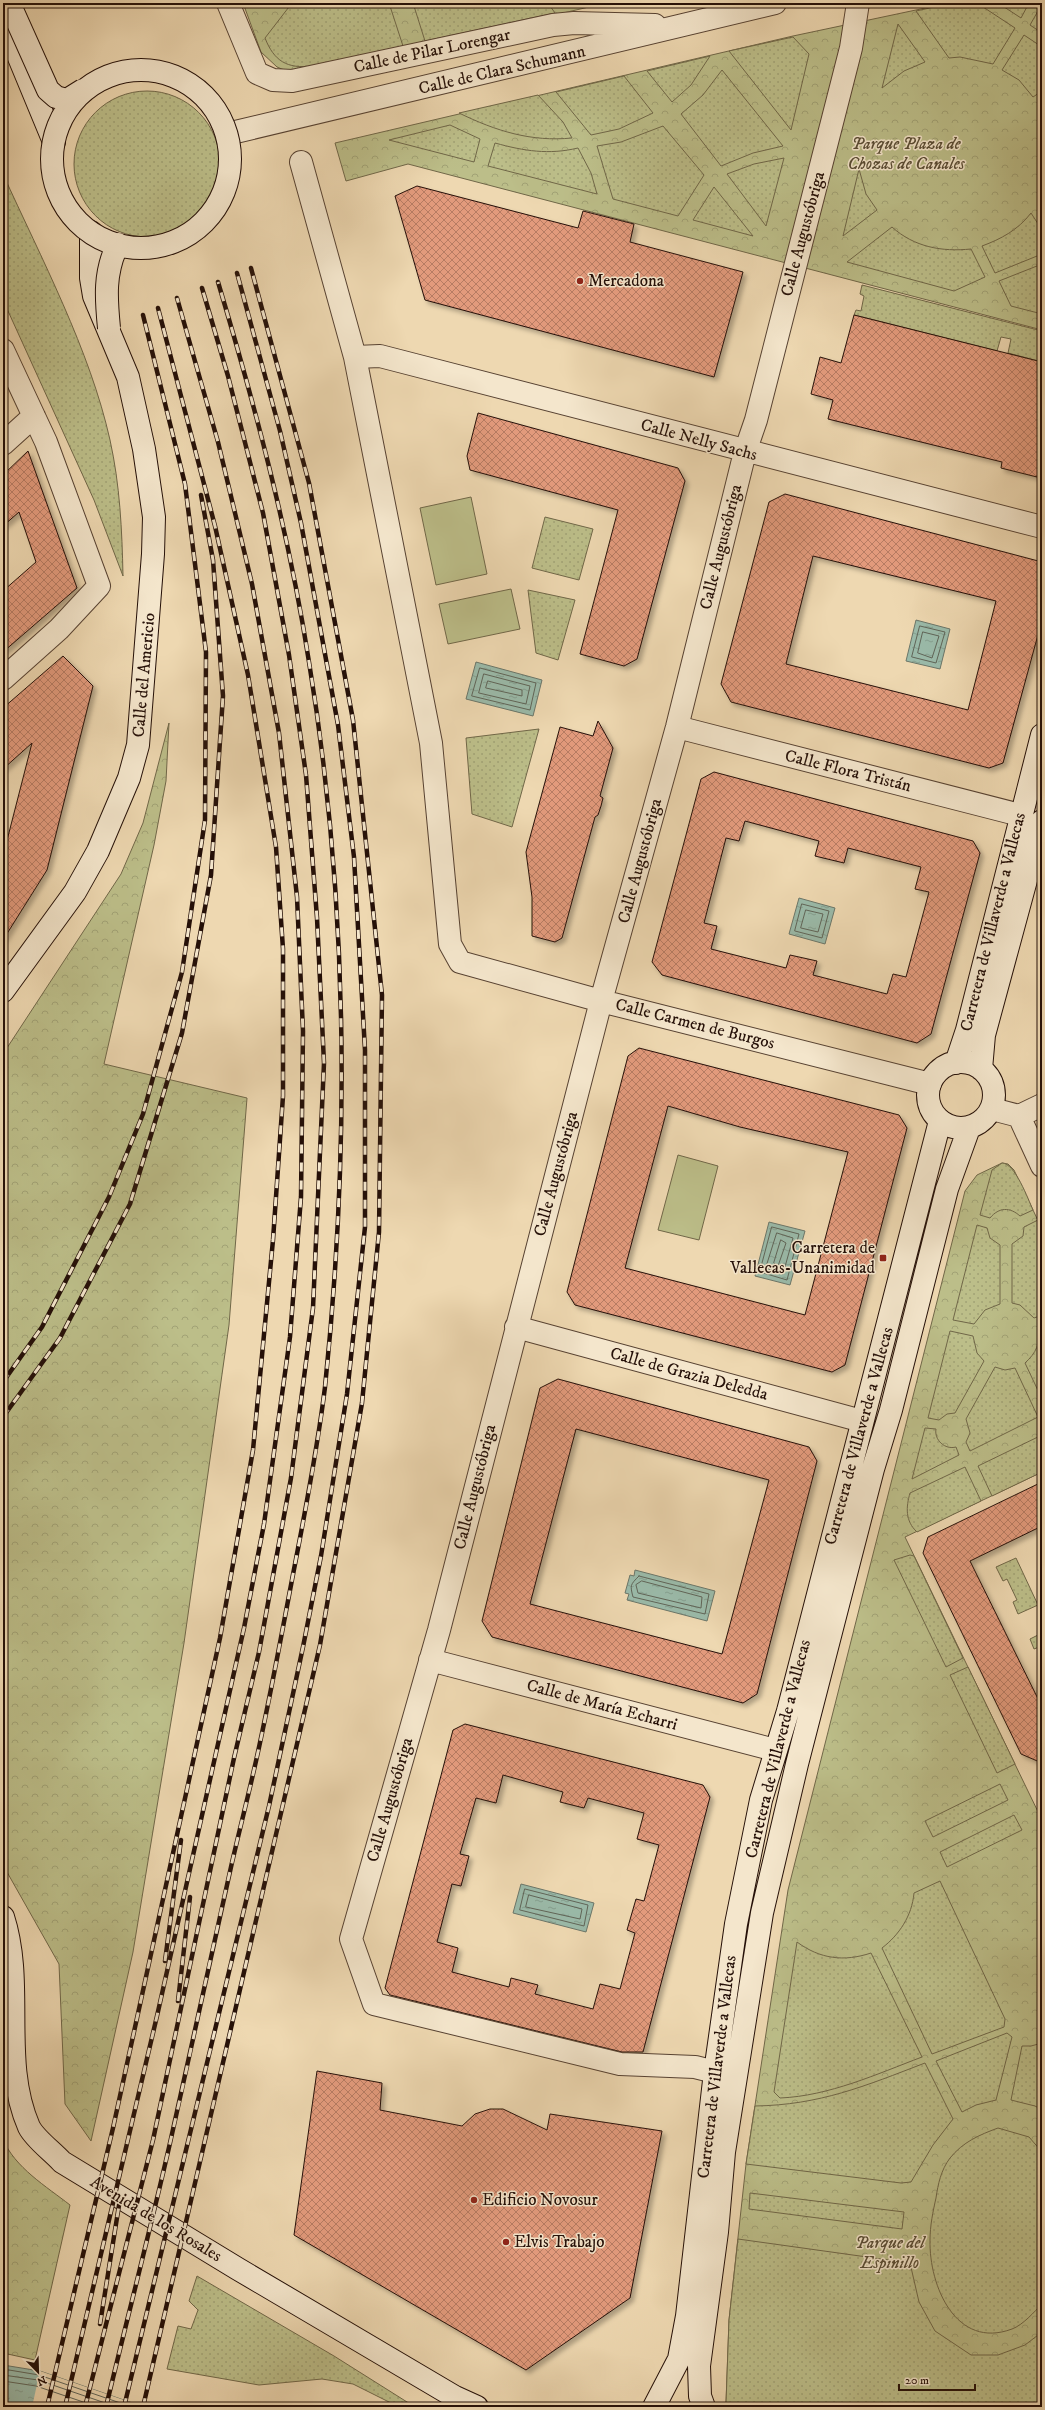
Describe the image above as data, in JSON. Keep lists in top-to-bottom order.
{
  "streets": {
    "street": [
      "Calle de Pilar Lorengar",
      "Calle de Clara Schumann",
      "Calle Augustóbriga",
      "Calle Nelly Sachs",
      "Calle del Americio",
      "Calle Flora Tristán",
      "Carretera de Villaverde a Vallecas",
      "Calle Carmen de Burgos",
      "Calle de Grazia Deledda",
      "Calle de María Echarri",
      "Avenida de los Rosales"
    ]
  },
  "crossings": [
    ["Calle de Pilar Lorengar", "Calle de Clara Schumann"],
    ["Calle Augustóbriga", "Calle Nelly Sachs"],
    ["Calle Augustóbriga", "Calle Flora Tristán"],
    ["Calle Augustóbriga", "Carretera de Villaverde a Vallecas"],
    ["Calle Augustóbriga", "Calle Carmen de Burgos"],
    ["Calle Augustóbriga", "Calle de Grazia Deledda"],
    ["Calle Augustóbriga", "Calle de María Echarri"],
    ["Calle Nelly Sachs", "Calle Carmen de Burgos"],
    ["Calle Flora Tristán", "Carretera de Villaverde a Vallecas"],
    ["Carretera de Villaverde a Vallecas", "Calle Carmen de Burgos"],
    ["Carretera de Villaverde a Vallecas", "Calle de Grazia Deledda"],
    ["Carretera de Villaverde a Vallecas", "Calle de María Echarri"]
  ],
  "parks": ["Parque Plaza de Chozas de Canales", "Parque del Espinillo"],
  "places": {
    "other": ["Mercadona", "Edificio Novosur", "Elvis Trabajo"],
    "transit": ["Carretera de Vallecas-Unanimidad"]
  },
  "scale_bar": "20 m",
  "north": "bottom right"
}
